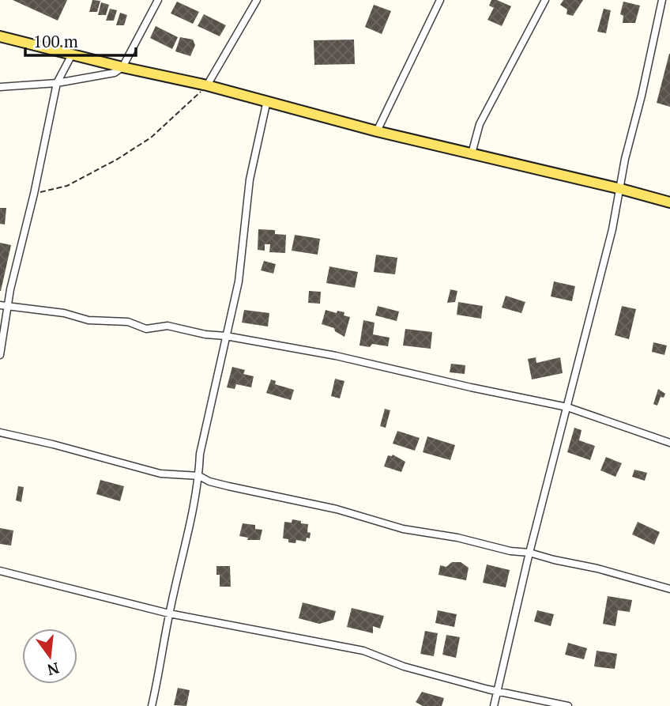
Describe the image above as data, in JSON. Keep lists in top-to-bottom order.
{
  "scale_bar": "100 m",
  "north": "bottom"
}
